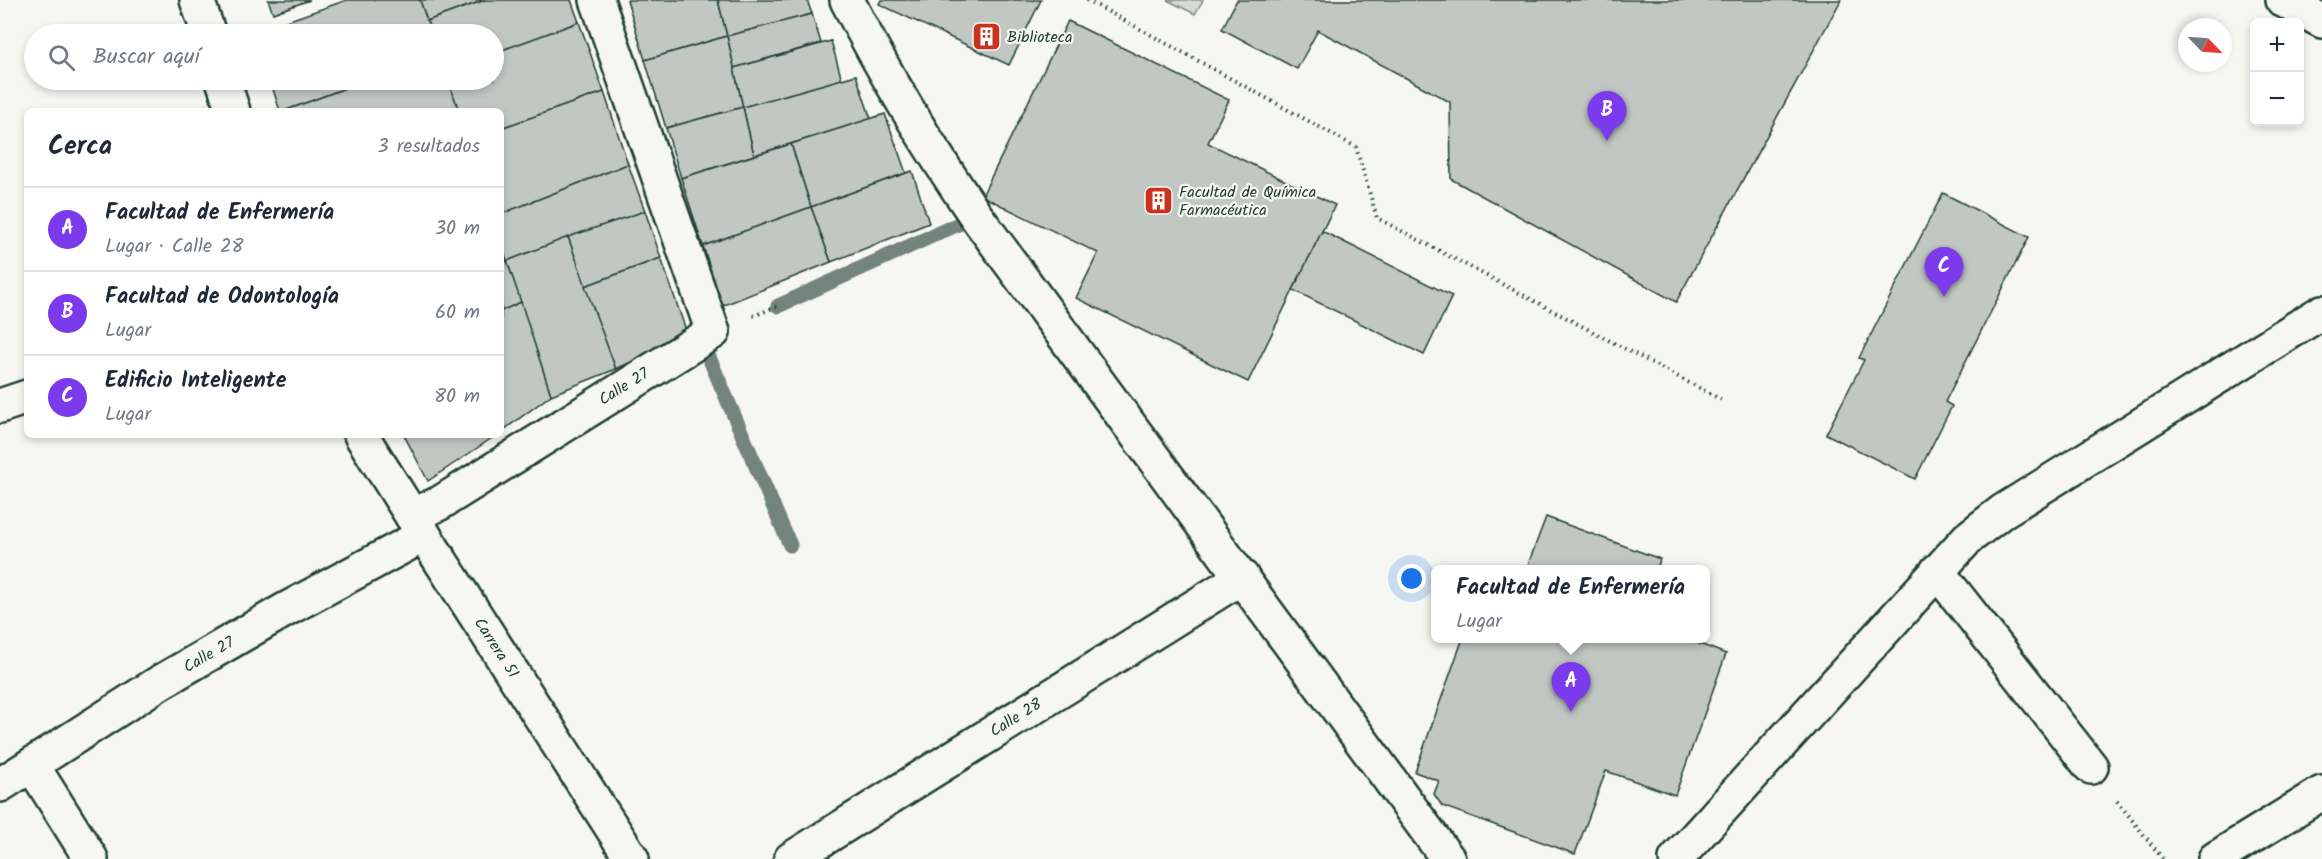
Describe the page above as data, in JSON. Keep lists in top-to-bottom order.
{
  "streets": {
    "street": ["Calle 27", "Carrera 51", "Calle 28"]
  },
  "crossings": [
    ["Calle 27", "Carrera 51"]
  ],
  "places": {
    "building": ["Biblioteca", "Facultad de Química Farmacéutica"]
  },
  "north": "bottom right",
  "page": {
    "map_buttons": ["+", "−"],
    "search": "Buscar aquí",
    "pins": ["B", "C", "A"],
    "heading": ["Cerca", "3 resultados"],
    "list": [
      {
        "mark": "A",
        "name": "Facultad de Enfermería",
        "note": "Lugar · Calle 28",
        "value": "30 m"
      },
      {
        "mark": "B",
        "name": "Facultad de Odontología",
        "note": "Lugar",
        "value": "60 m"
      },
      {
        "mark": "C",
        "name": "Edificio Inteligente",
        "note": "Lugar",
        "value": "80 m"
      }
    ],
    "popup": ["Facultad de Enfermería", "Lugar"]
  }
}
